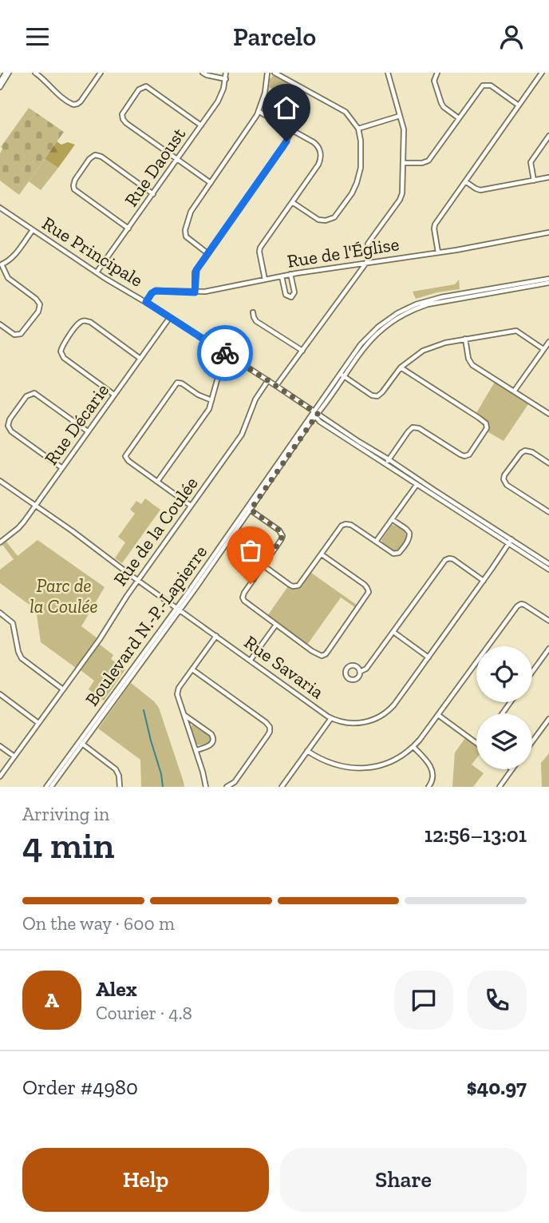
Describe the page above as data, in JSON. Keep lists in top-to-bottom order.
{
  "streets": {
    "street": [
      "Rue Daoust",
      "Rue Principale",
      "Rue de l'Église",
      "Rue Décarie",
      "Rue de la Coulée",
      "Boulevard N.-P.-Lapierre",
      "Rue Savaria"
    ]
  },
  "crossings": [
    ["Rue Daoust", "Rue Principale"],
    ["Rue Principale", "Rue de l'Église"],
    ["Rue Principale", "Rue Décarie"],
    ["Rue Principale", "Rue de la Coulée"],
    ["Rue Décarie", "Rue Savaria"],
    ["Rue de la Coulée", "Rue Savaria"],
    ["Boulevard N.-P.-Lapierre", "Rue Savaria"]
  ],
  "parks": ["Parc de la Coulée"],
  "page": {
    "header": "Parcelo",
    "heading": ["4 min", "Arriving in", "12:56–13:01"],
    "panel": [
      "Alex",
      "Courier · 4.8",
      "Order #4980",
      "$40.97"
    ],
    "bar": "On the way · 600 m",
    "round": "A",
    "buttons": ["Help", "Share"]
  }
}
